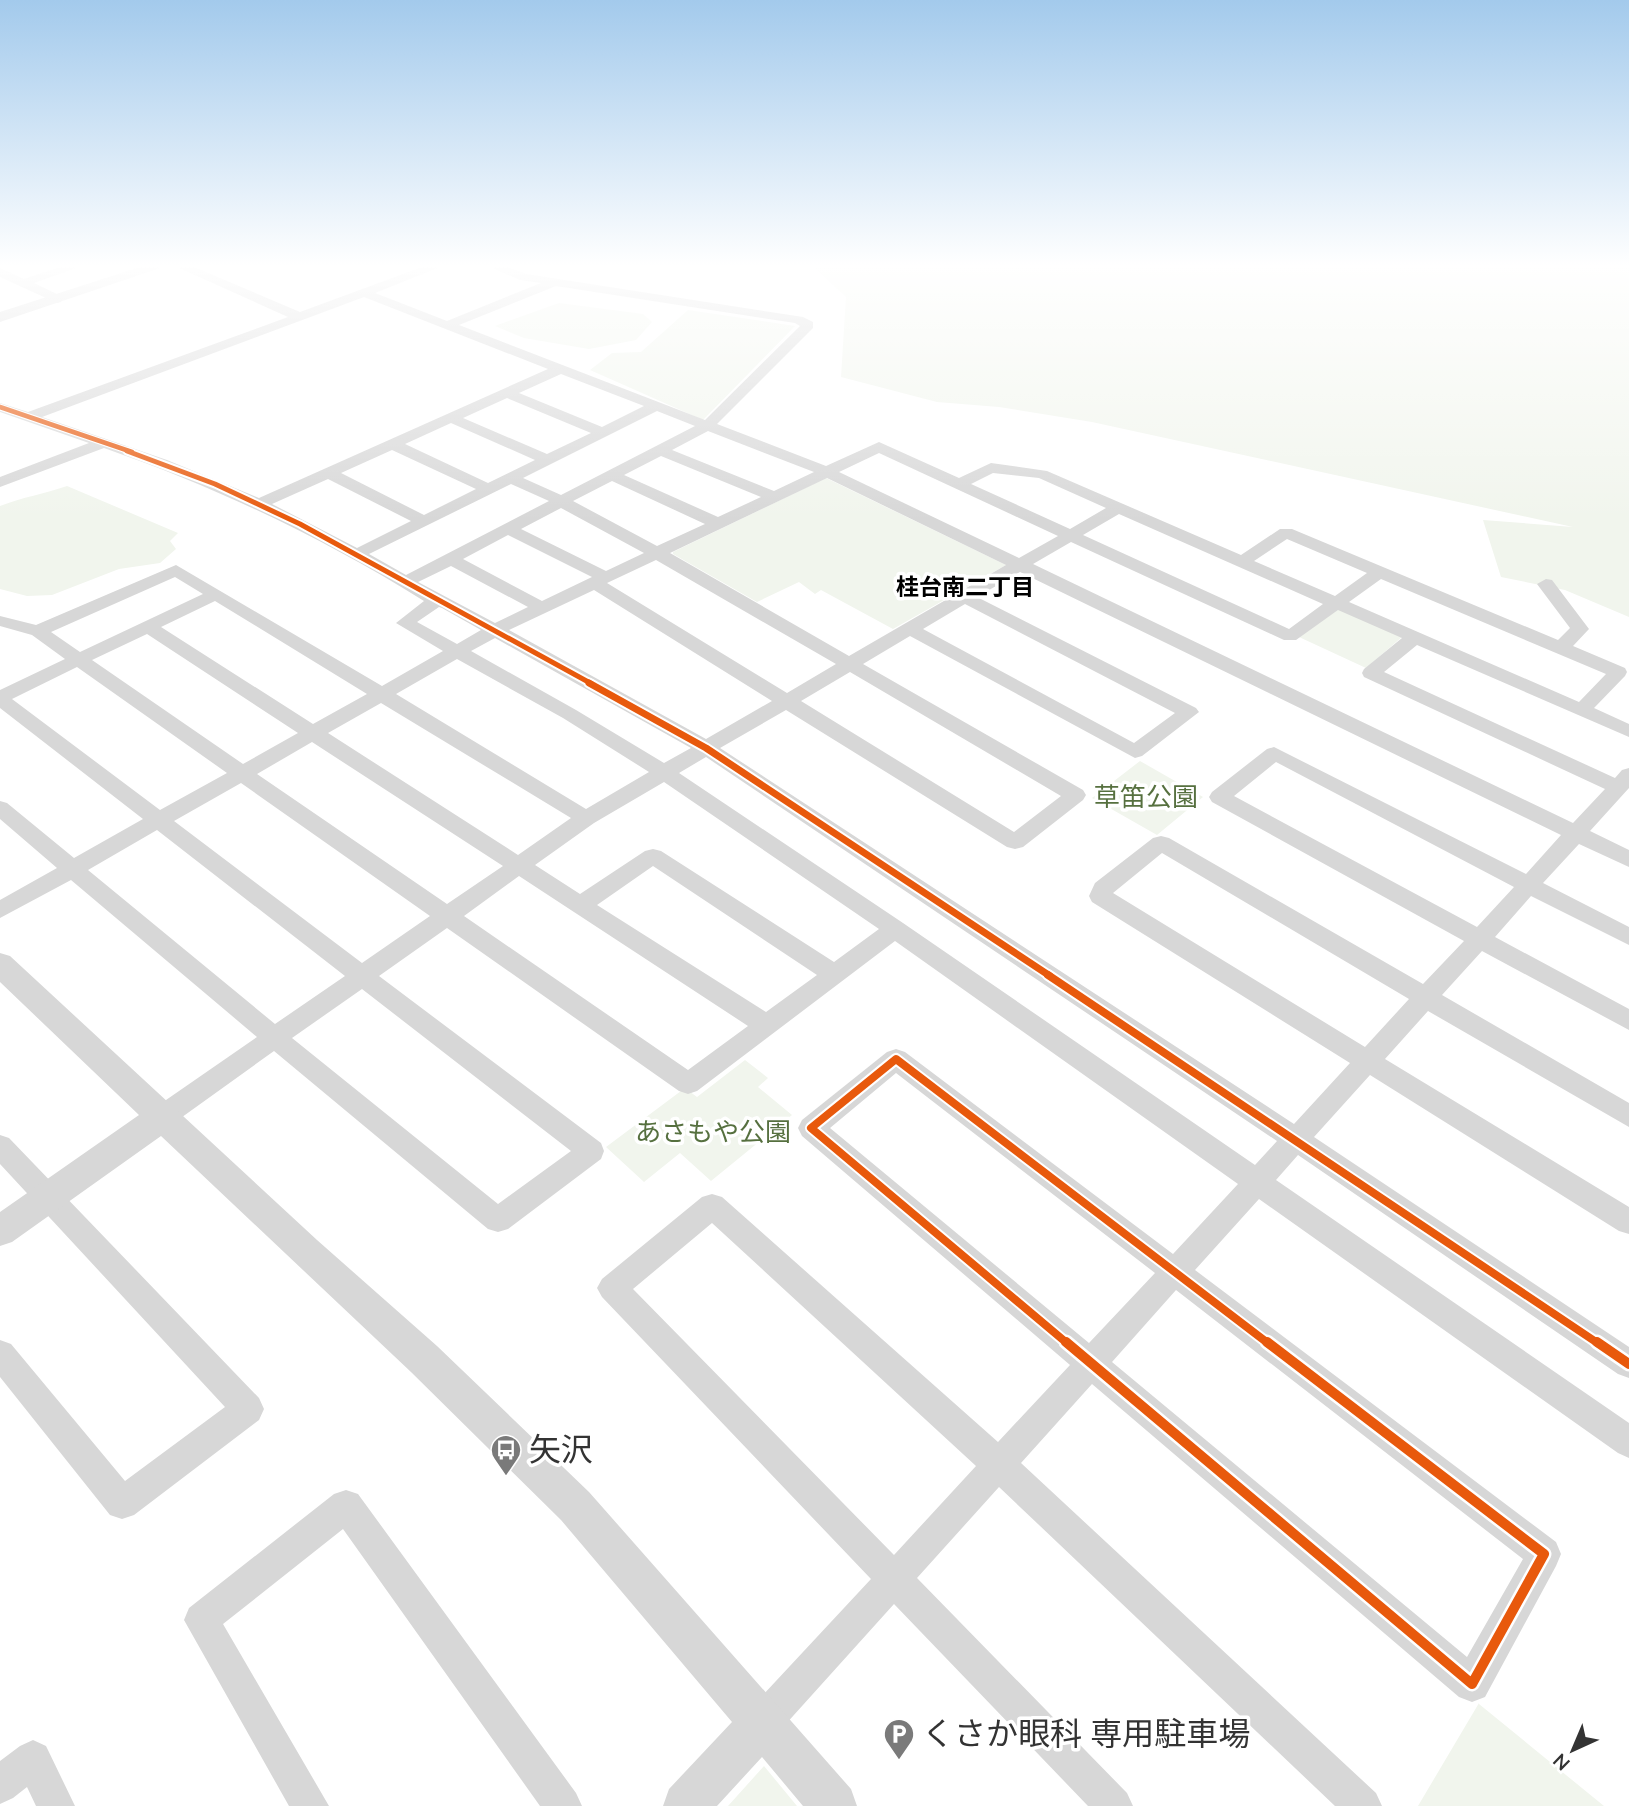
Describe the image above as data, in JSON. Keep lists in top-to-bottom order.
{
  "districts": ["桂台南二丁目"],
  "parks": ["草笛公園", "あさもや公園"],
  "places": {
    "bus stop": ["矢沢"],
    "parking": ["くさか眼科 専用駐車場"]
  },
  "north": "bottom left"
}
